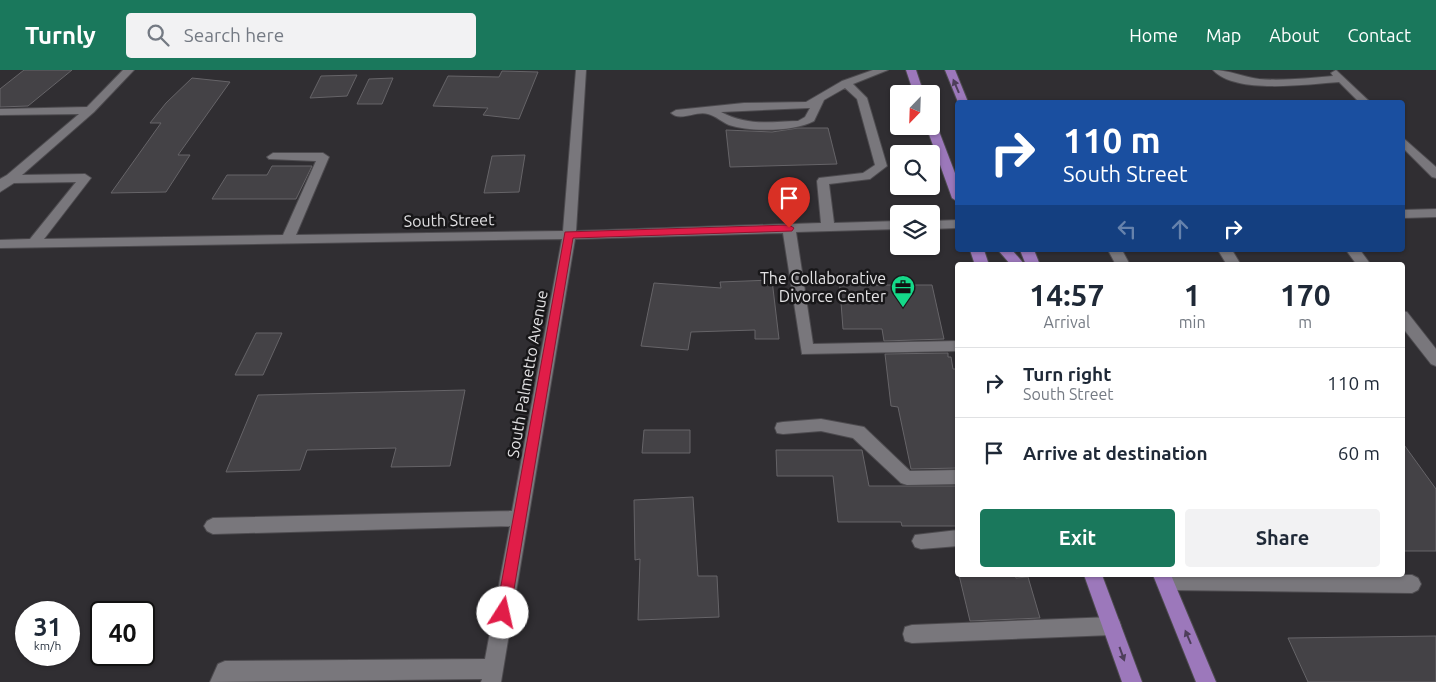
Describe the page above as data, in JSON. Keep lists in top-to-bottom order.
{
  "streets": {
    "street": ["South Street", "South Palmetto Avenue"]
  },
  "crossings": [
    ["South Street", "South Palmetto Avenue"]
  ],
  "places": {
    "office": ["The Collaborative Divorce Center"]
  },
  "north": "bottom left",
  "page": {
    "header": "Turnly",
    "search": "Search here",
    "nav": [
      "Home",
      "Map",
      "About",
      "Contact"
    ],
    "turn": ["110 m", "South Street"],
    "eta": [
      "14:57",
      "Arrival",
      "1",
      "min",
      "170",
      "m"
    ],
    "list": [
      {
        "name": "Turn right",
        "note": "South Street",
        "value": "110 m"
      },
      {
        "name": "Arrive at destination",
        "value": "60 m"
      }
    ],
    "buttons": ["Exit", "Share"],
    "speed": "31 km/h",
    "limit": "40"
  }
}
